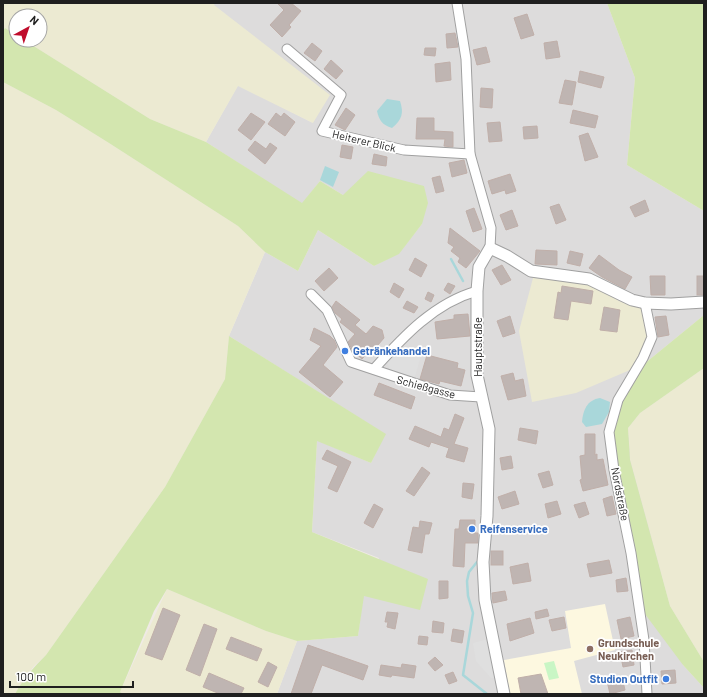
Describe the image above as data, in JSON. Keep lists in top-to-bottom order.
{
  "streets": {
    "street": [
      "Heiterer Blick",
      "Hauptstraße",
      "Schießgasse",
      "Nordstraße"
    ]
  },
  "crossings": [
    ["Heiterer Blick", "Hauptstraße"],
    ["Hauptstraße", "Schießgasse"]
  ],
  "places": [
    "Getränkehandel",
    "Reifenservice",
    "Grundschule Neukirchen",
    "Studion Outfit"
  ],
  "scale_bar": "100 m",
  "north": "top right"
}
